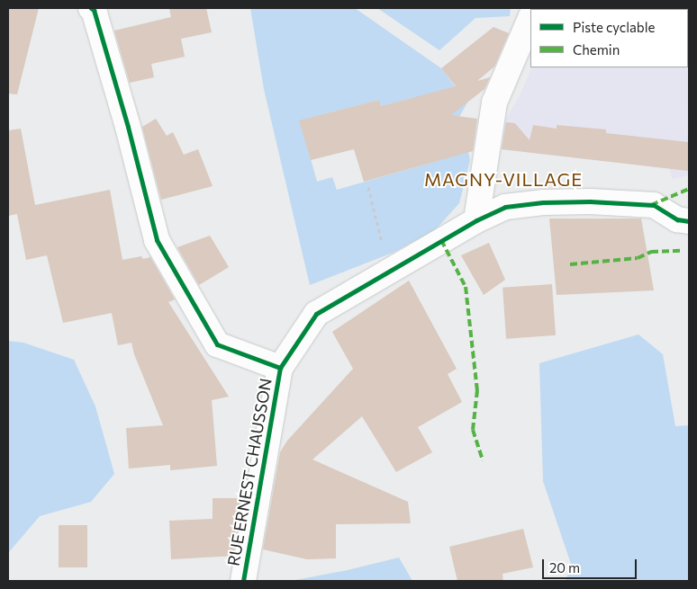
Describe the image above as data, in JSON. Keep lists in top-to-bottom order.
{
  "streets": {
    "street": ["RUE ERNEST CHAUSSON"]
  },
  "districts": ["MAGNY-VILLAGE"],
  "legend": ["Piste cyclable", "Chemin"],
  "scale_bar": "20 m"
}
